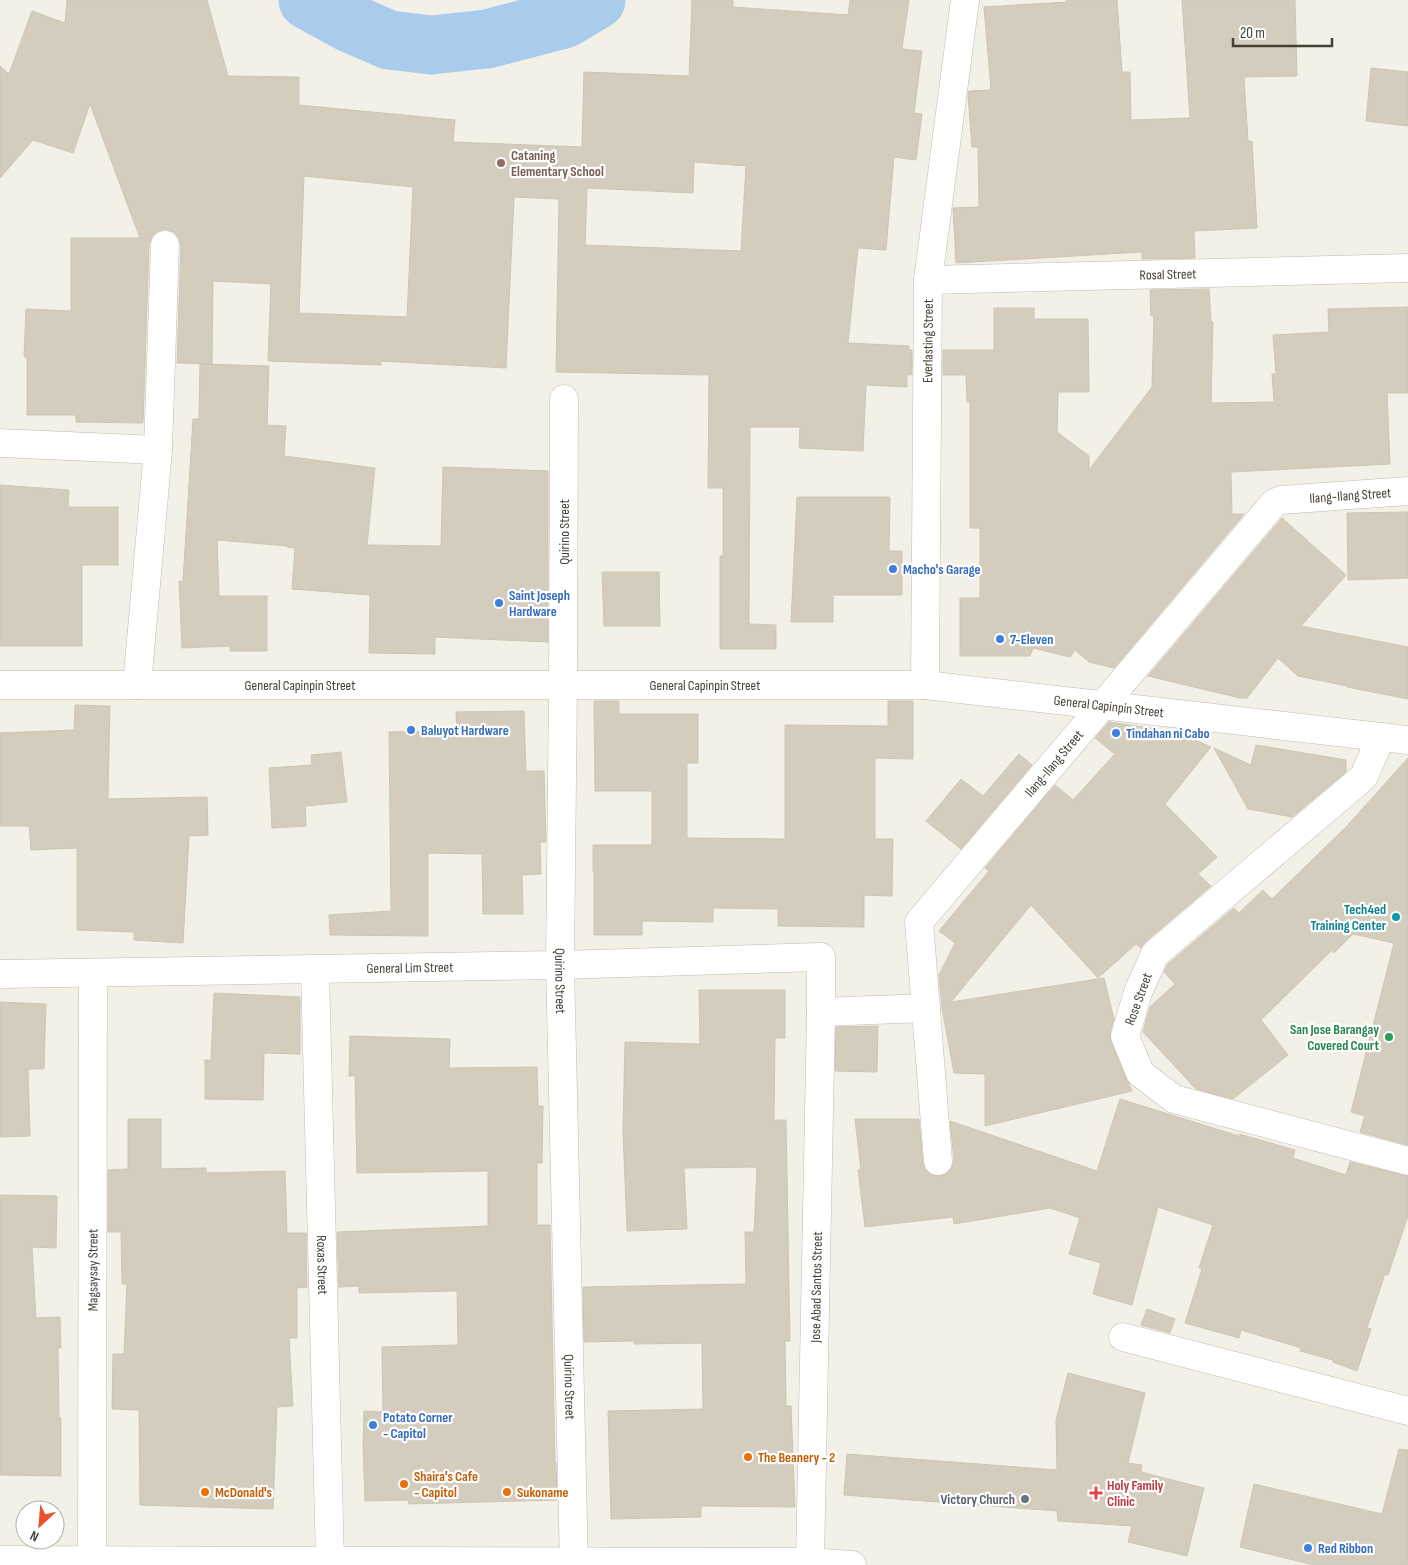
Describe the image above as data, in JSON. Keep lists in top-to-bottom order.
{
  "streets": {
    "street": [
      "Rosal Street",
      "Everlasting Street",
      "Ilang-Ilang Street",
      "Quirino Street",
      "General Capinpin Street",
      "General Lim Street",
      "Rose Street",
      "Roxas Street",
      "Magsaysay Street",
      "Jose Abad Santos Street"
    ]
  },
  "crossings": [
    ["Rosal Street", "Everlasting Street"],
    ["Everlasting Street", "General Capinpin Street"],
    ["Ilang-Ilang Street", "General Capinpin Street"],
    ["Quirino Street", "General Capinpin Street"],
    ["Quirino Street", "General Lim Street"],
    ["General Capinpin Street", "Rose Street"],
    ["General Lim Street", "Roxas Street"],
    ["General Lim Street", "Magsaysay Street"],
    ["General Lim Street", "Jose Abad Santos Street"]
  ],
  "places": {
    "other": [
      "Cataning Elementary School",
      "Macho's Garage",
      "Saint Joseph Hardware",
      "7-Eleven",
      "Baluyot Hardware",
      "Tindahan ni Cabo",
      "Tech4ed Training Center",
      "San Jose Barangay Covered Court",
      "Potato Corner - Capitol",
      "The Beanery - 2",
      "Shaira's Cafe - Capitol",
      "McDonald's",
      "Sukoname",
      "Victory Church",
      "Red Ribbon"
    ],
    "health": ["Holy Family Clinic"]
  },
  "scale_bar": "20 m",
  "north": "bottom left"
}
